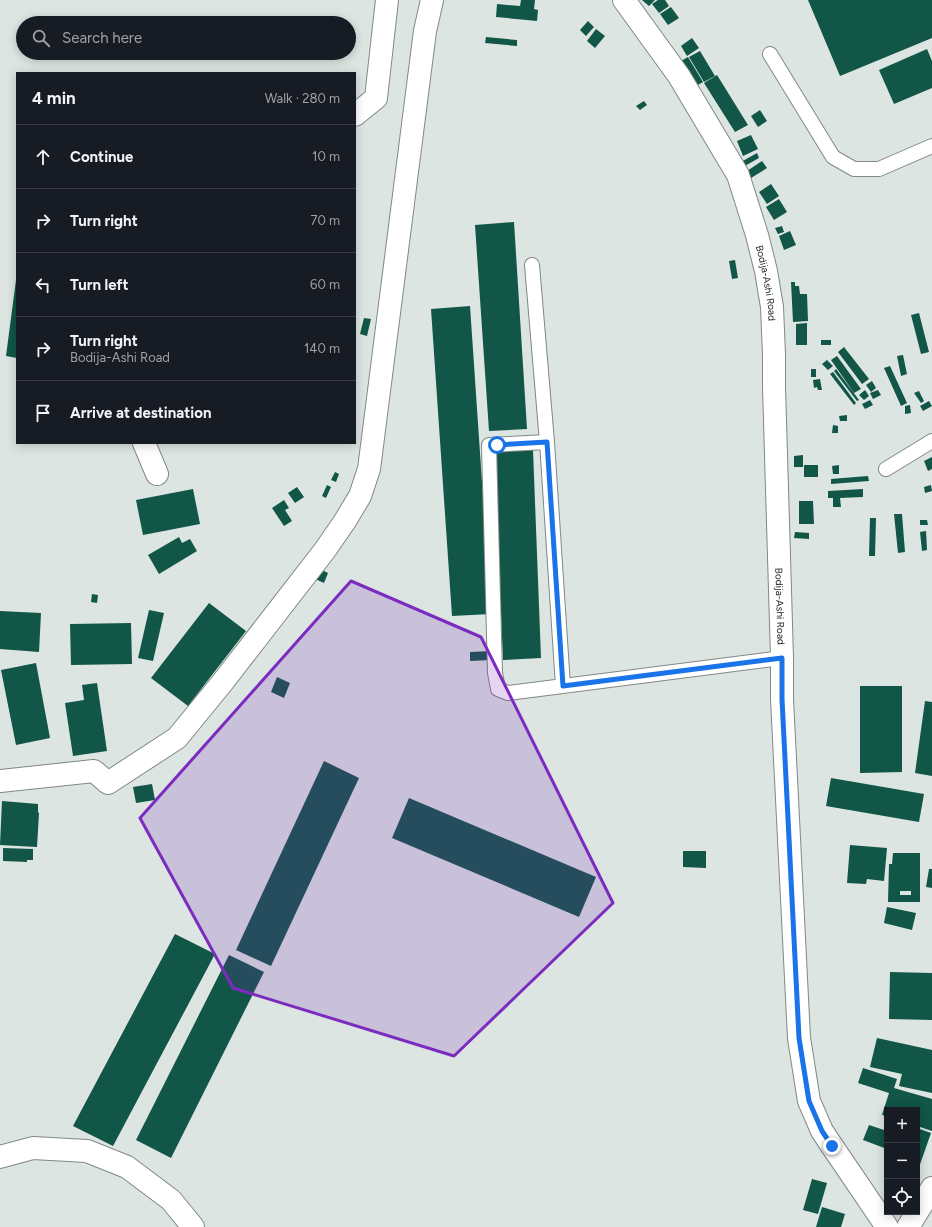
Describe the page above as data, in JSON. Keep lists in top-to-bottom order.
{
  "streets": {
    "street": ["Bodija-Ashi Road"]
  },
  "page": {
    "search": "Search here",
    "heading": ["4 min", "Walk · 280 m"],
    "list": [
      ["Continue", "10 m"],
      ["Turn right", "70 m"],
      ["Turn left", "60 m"],
      ["Turn right", "Bodija-Ashi Road", "140 m"],
      "Arrive at destination"
    ],
    "map_buttons": ["+", "−"]
  }
}
